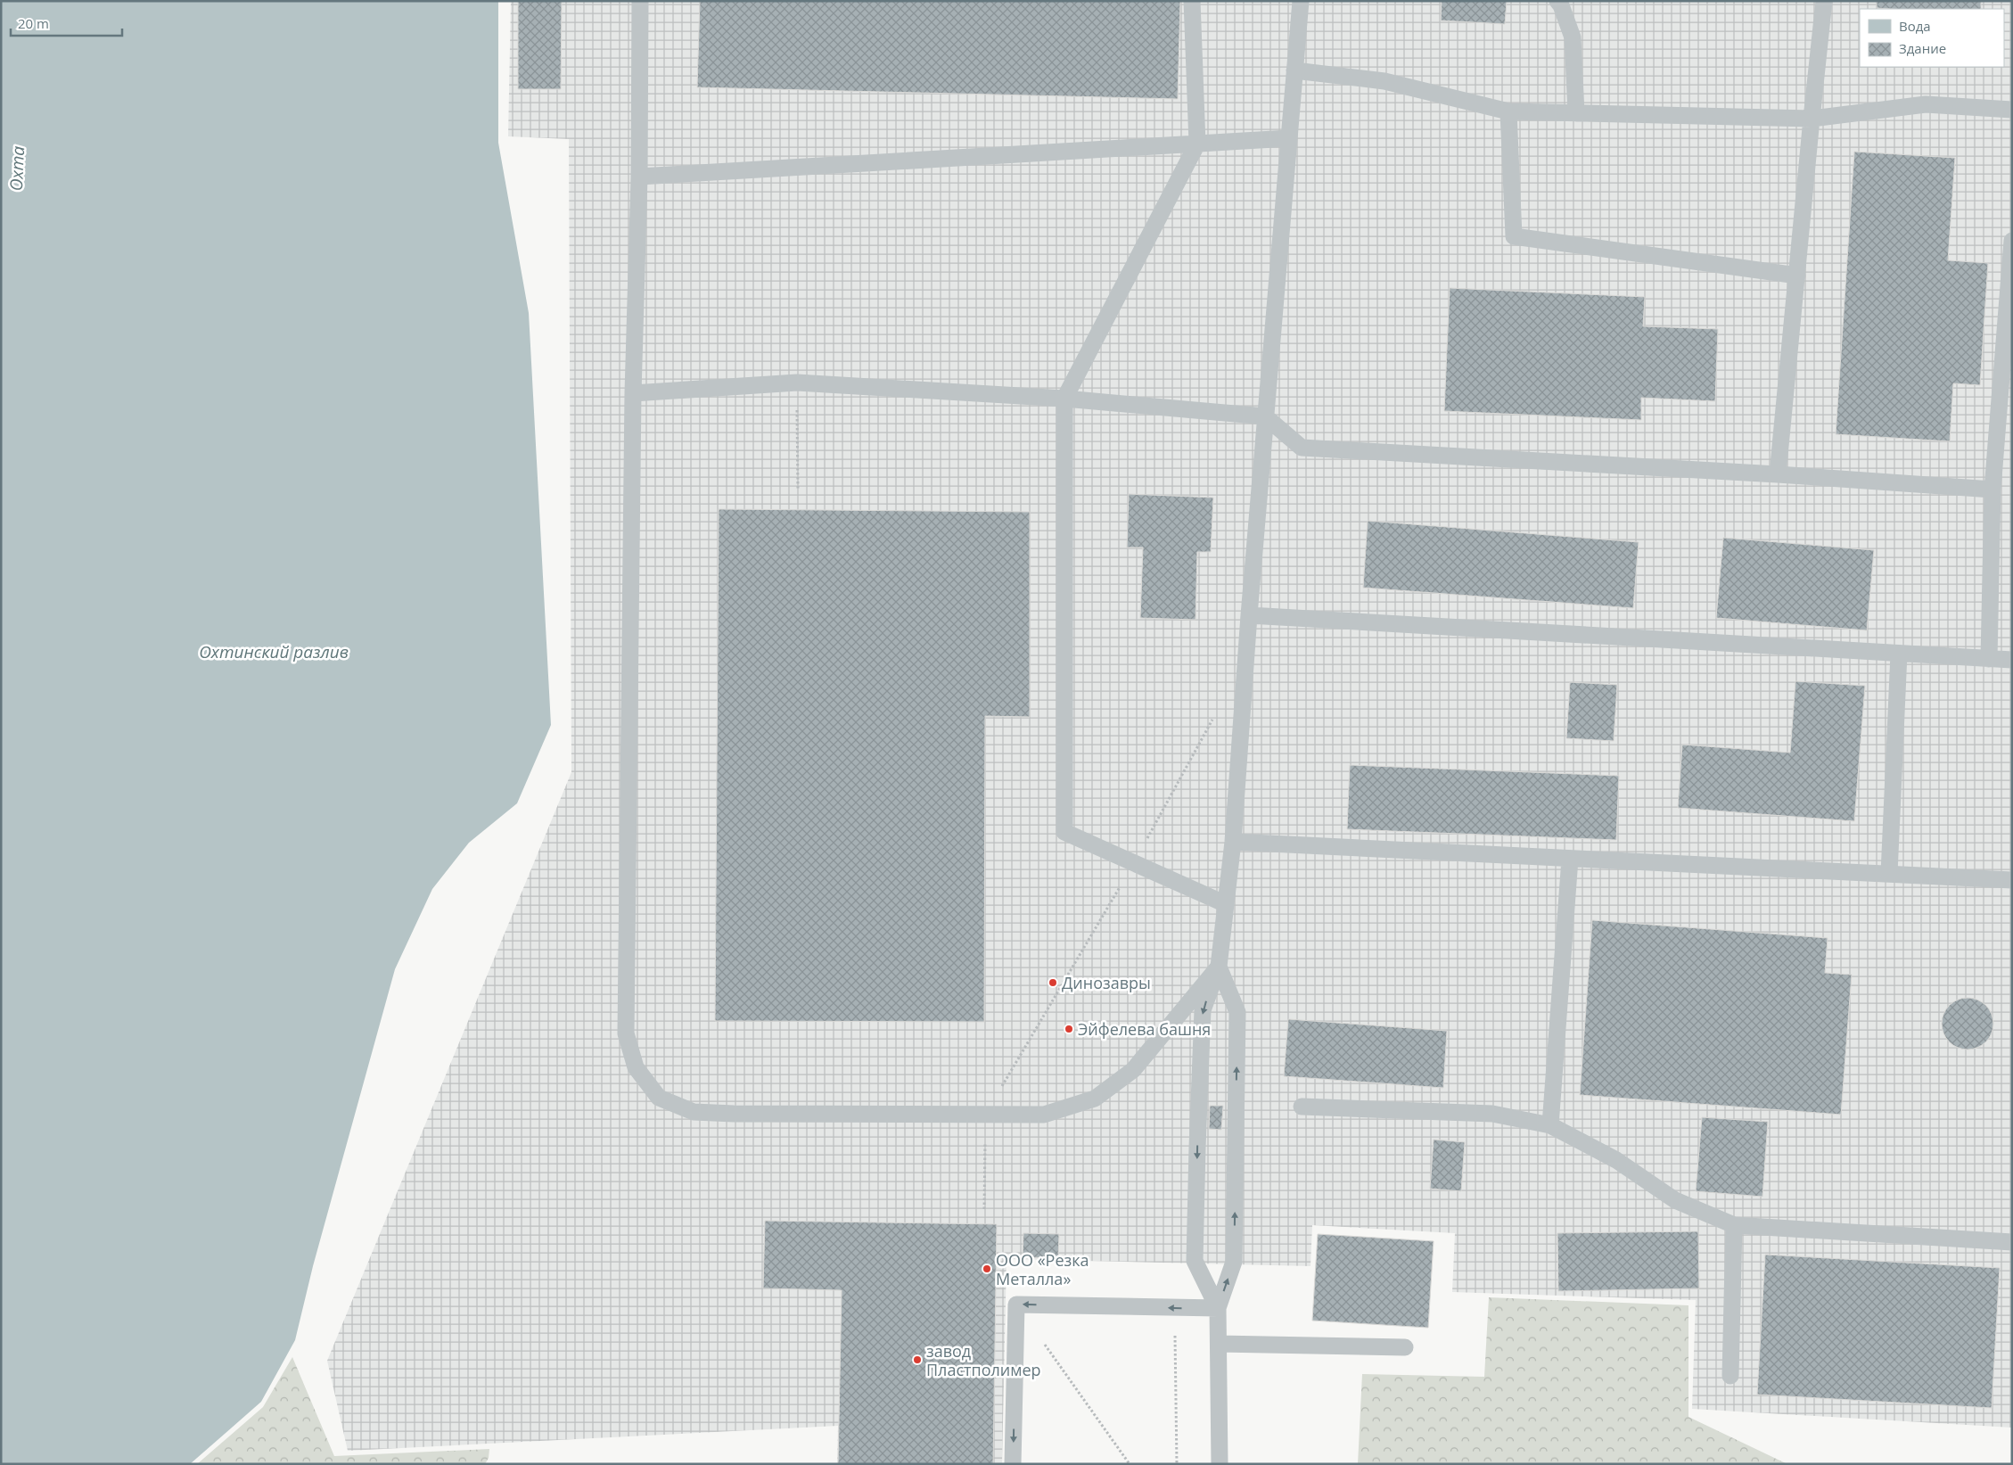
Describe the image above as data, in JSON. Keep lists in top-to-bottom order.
{
  "water": ["Охта", "Охтинский разлив"],
  "places": [
    "Динозавры",
    "Эйфелева башня",
    "ООО «Резка Металла»",
    "завод Пластполимер"
  ],
  "legend": ["Вода", "Здание"],
  "scale_bar": "20 m"
}
